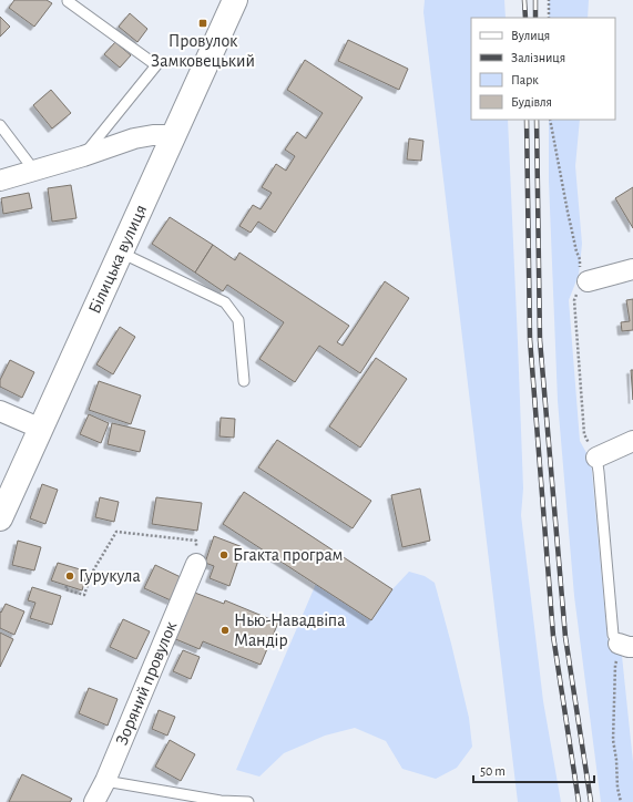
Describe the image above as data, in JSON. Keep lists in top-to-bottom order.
{
  "streets": {
    "main road": ["Білицька вулиця"],
    "street": ["Зоряний провулок"]
  },
  "places": {
    "transit": ["Провулок Замковецький"],
    "other": ["Бгакта програм", "Гурукула", "Нью-Навадвіпа Мандір"]
  },
  "legend": [
    "Вулиця",
    "Залізниця",
    "Парк",
    "Будівля"
  ],
  "scale_bar": "50 m"
}
